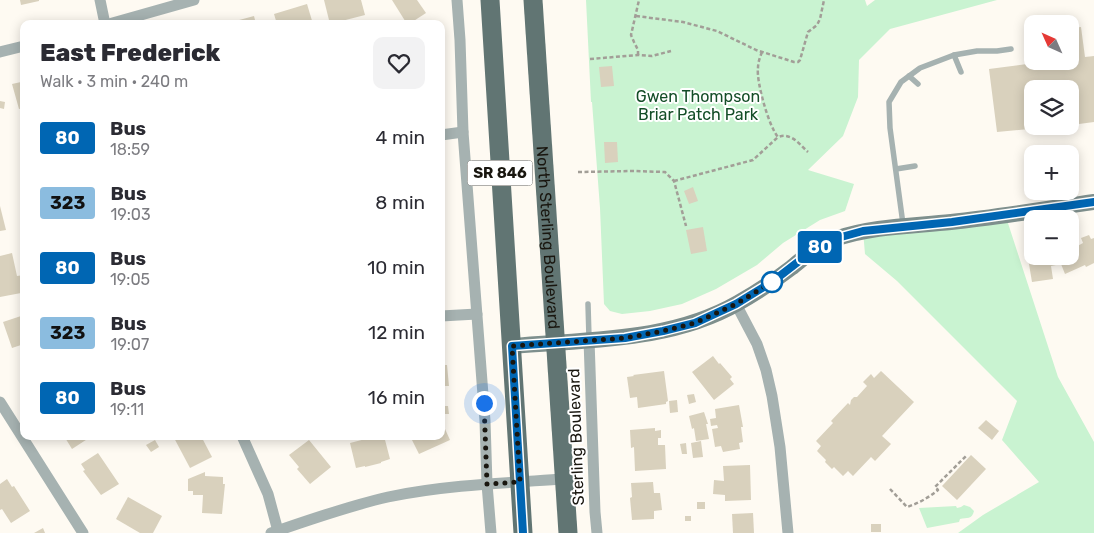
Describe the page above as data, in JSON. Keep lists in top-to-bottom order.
{
  "streets": {
    "main road": ["SR 846", "North Sterling Boulevard"],
    "street": ["Sterling Boulevard"]
  },
  "parks": ["Gwen Thompson Briar Patch Park"],
  "lines": ["bus line 80"],
  "north": "top left",
  "page": {
    "on_map": "80",
    "map_buttons": ["+", "−"],
    "heading": ["East Frederick", "Walk · 3 min · 240 m"],
    "list": [
      {
        "mark": "80",
        "name": "Bus",
        "note": "18:59",
        "value": "4 min"
      },
      {
        "mark": "323",
        "name": "Bus",
        "note": "19:03",
        "value": "8 min"
      },
      {
        "mark": "80",
        "name": "Bus",
        "note": "19:05",
        "value": "10 min"
      },
      {
        "mark": "323",
        "name": "Bus",
        "note": "19:07",
        "value": "12 min"
      },
      {
        "mark": "80",
        "name": "Bus",
        "note": "19:11",
        "value": "16 min"
      }
    ]
  }
}
